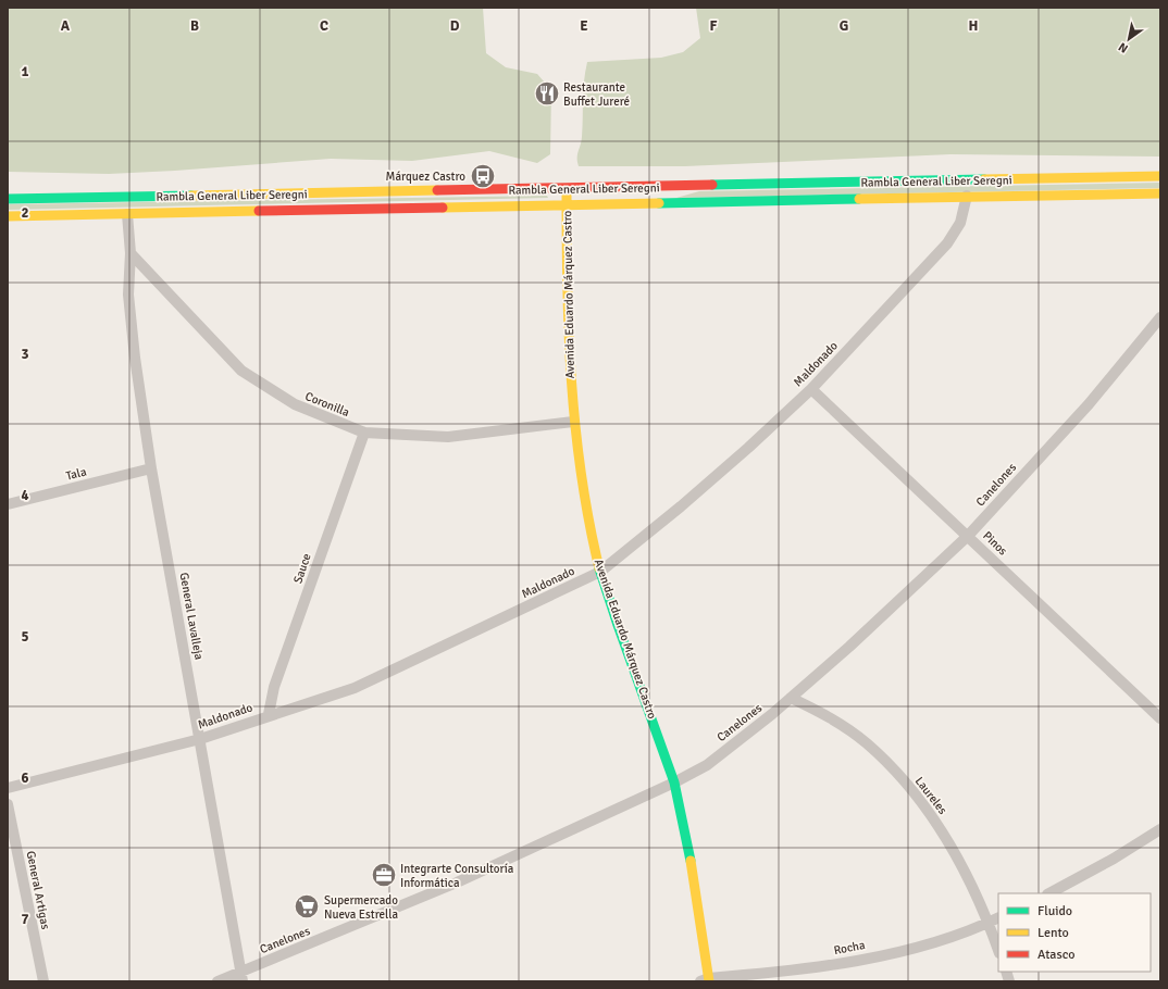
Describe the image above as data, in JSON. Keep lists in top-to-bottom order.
{
  "streets": {
    "main road": ["Rambla General Liber Seregni", "Avenida Eduardo Márquez Castro"],
    "street": [
      "Maldonado",
      "Coronilla",
      "Tala",
      "Canelones",
      "Pinos",
      "Sauce",
      "General Lavalleja",
      "Laureles",
      "General Artigas",
      "Rocha"
    ]
  },
  "crossings": [
    ["Rambla General Liber Seregni", "Avenida Eduardo Márquez Castro"],
    ["Rambla General Liber Seregni", "Maldonado"],
    ["Rambla General Liber Seregni", "General Lavalleja"],
    ["Avenida Eduardo Márquez Castro", "Maldonado"],
    ["Avenida Eduardo Márquez Castro", "Coronilla"],
    ["Avenida Eduardo Márquez Castro", "Canelones"],
    ["Avenida Eduardo Márquez Castro", "Rocha"],
    ["Maldonado", "Pinos"],
    ["Maldonado", "Sauce"],
    ["Maldonado", "General Lavalleja"],
    ["Coronilla", "Sauce"],
    ["Coronilla", "General Lavalleja"],
    ["Tala", "General Lavalleja"],
    ["Canelones", "Pinos"],
    ["Canelones", "General Lavalleja"],
    ["Canelones", "Laureles"],
    ["Laureles", "Rocha"]
  ],
  "places": {
    "restaurant": ["Restaurante Buffet Jureré"],
    "bus stop": ["Márquez Castro"],
    "office": ["Integrarte Consultoría Informática"],
    "supermarket": ["Supermercado Nueva Estrella"]
  },
  "legend": ["Fluido", "Lento", "Atasco"],
  "north": "bottom left",
  "grid": {
    "columns": [
      "A",
      "B",
      "C",
      "D",
      "E",
      "F",
      "G",
      "H"
    ],
    "rows": [
      "1",
      "2",
      "3",
      "4",
      "5",
      "6",
      "7"
    ]
  }
}
